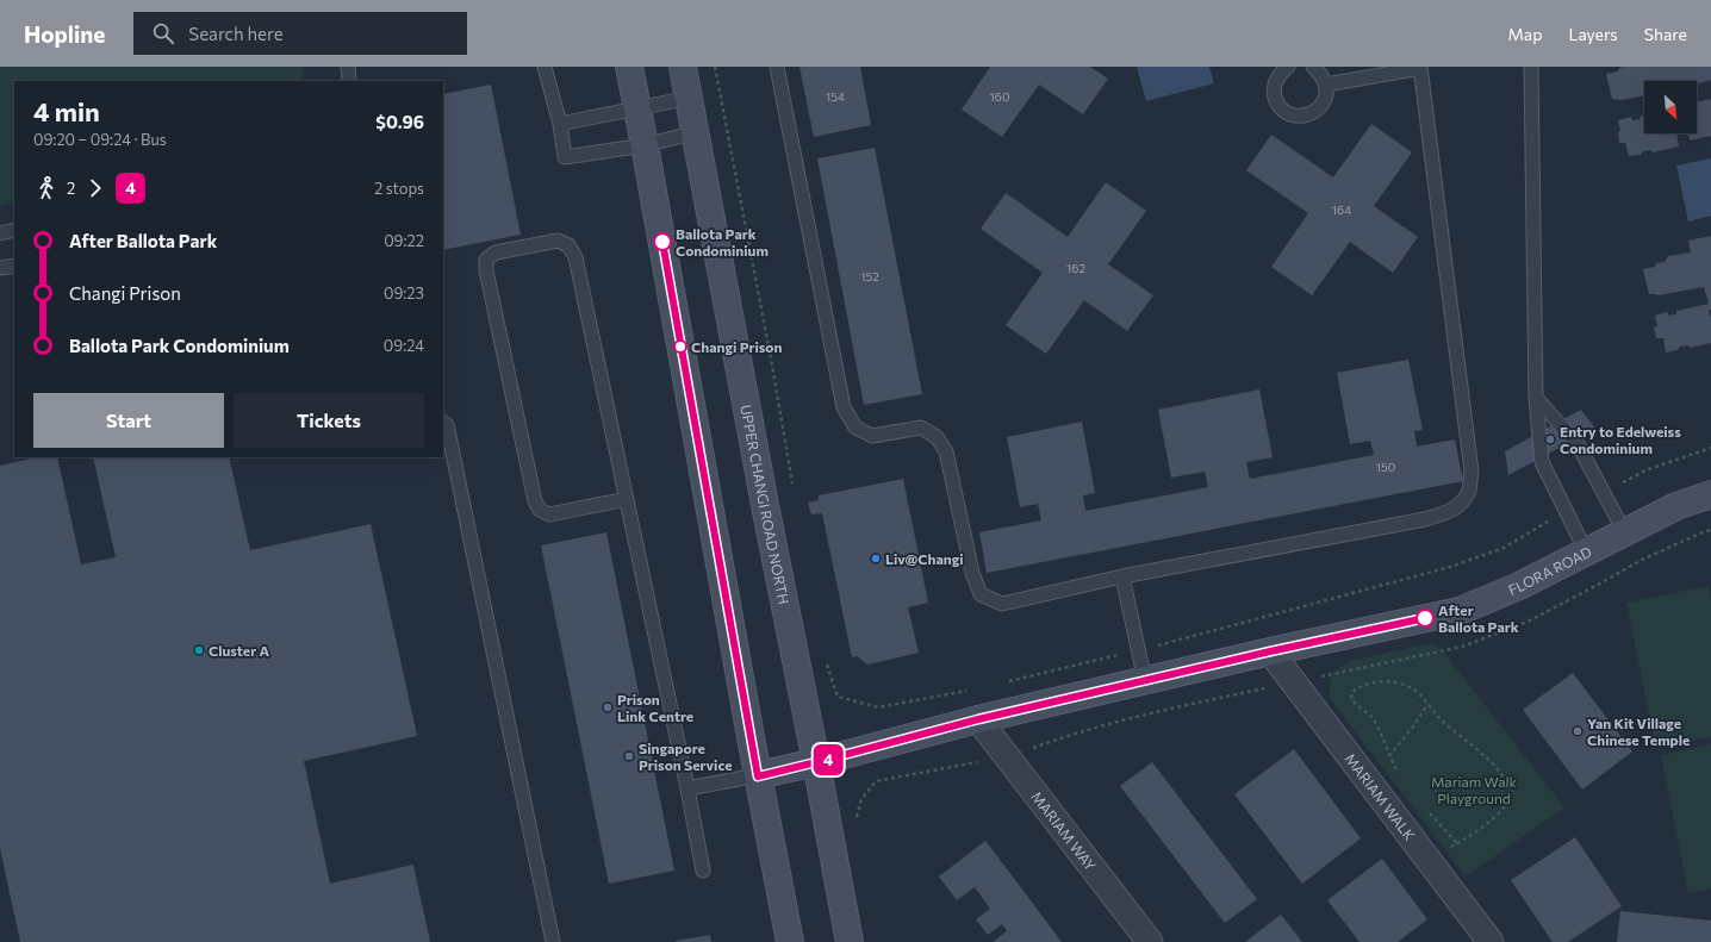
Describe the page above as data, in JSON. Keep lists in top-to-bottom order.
{
  "streets": {
    "street": [
      "UPPER CHANGI ROAD NORTH",
      "FLORA ROAD",
      "MARIAM WALK",
      "MARIAM WAY"
    ]
  },
  "crossings": [
    ["FLORA ROAD", "MARIAM WALK"]
  ],
  "parks": ["Mariam Walk Playground"],
  "places": [
    "Ballota Park Condominium",
    "Changi Prison",
    "Entry to Edelweiss Condominium",
    "Liv@Changi",
    "After Ballota Park",
    "Cluster A",
    "Prison Link Centre",
    "Yan Kit Village Chinese Temple",
    "Singapore Prison Service"
  ],
  "lines": ["bus line 4"],
  "house_numbers": [
    "154",
    "160",
    "164",
    "162",
    "152",
    "150"
  ],
  "north": "bottom right",
  "page": {
    "header": "Hopline",
    "search": "Search here",
    "nav": ["Map", "Layers", "Share"],
    "on_map": "4",
    "heading": ["4 min", "09:20 – 09:24 · Bus", "$0.96"],
    "legs": ["2", "4", "2 stops"],
    "list": [
      {
        "name": "After Ballota Park",
        "value": "09:22"
      },
      {
        "name": "Changi Prison",
        "value": "09:23"
      },
      {
        "name": "Ballota Park Condominium",
        "value": "09:24"
      }
    ],
    "buttons": ["Start", "Tickets"]
  }
}
